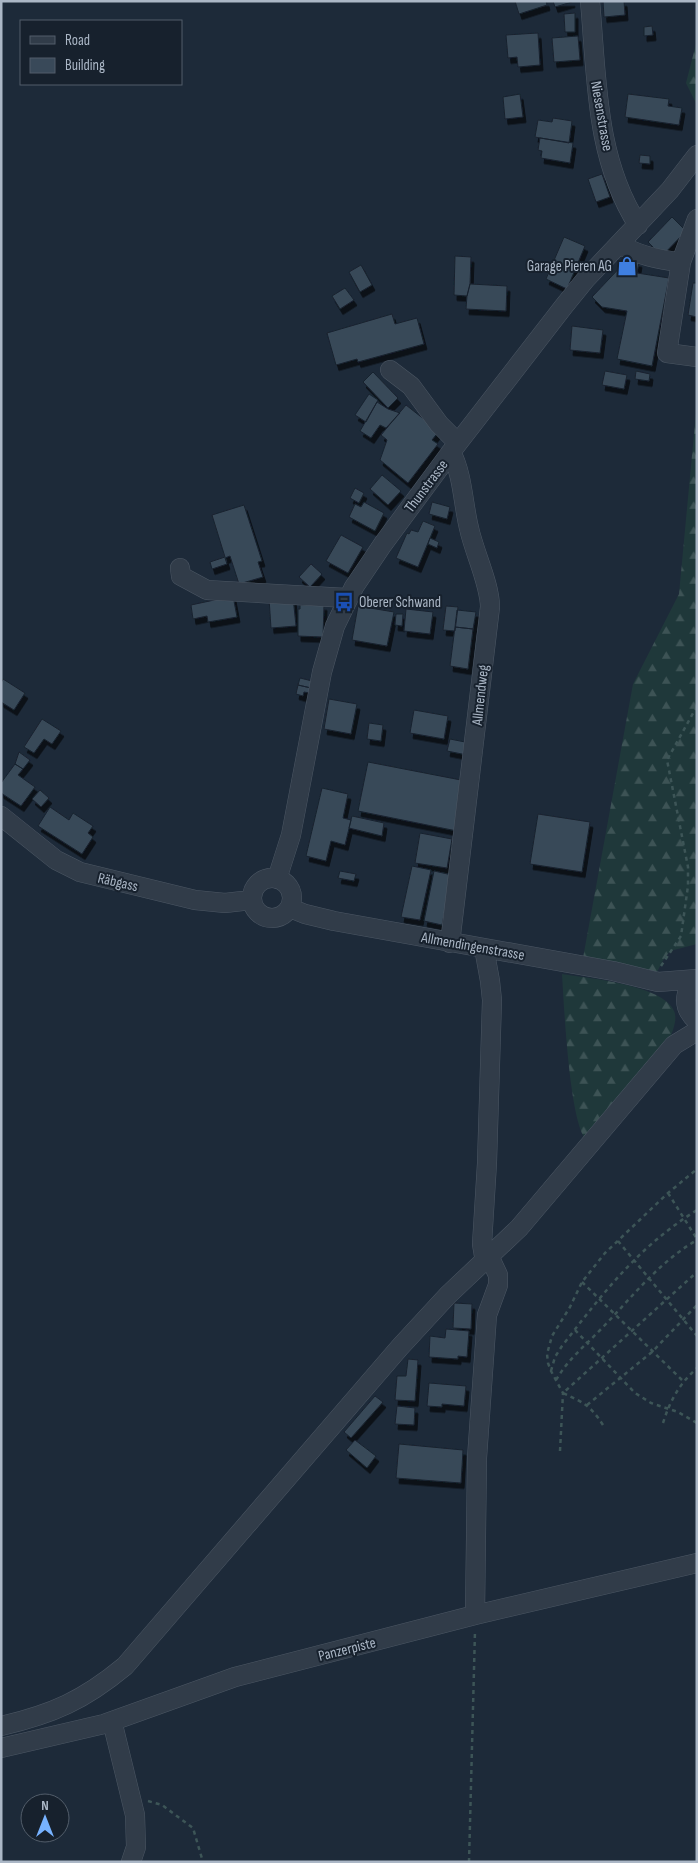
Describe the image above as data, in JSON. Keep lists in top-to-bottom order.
{
  "streets": {
    "street": [
      "Niesenstrasse",
      "Thunstrasse",
      "Allmendweg",
      "Räbgass",
      "Allmendingenstrasse",
      "Panzerpiste"
    ]
  },
  "crossings": [
    ["Niesenstrasse", "Thunstrasse"],
    ["Thunstrasse", "Allmendweg"],
    ["Thunstrasse", "Räbgass"],
    ["Thunstrasse", "Allmendingenstrasse"],
    ["Allmendweg", "Allmendingenstrasse"],
    ["Räbgass", "Allmendingenstrasse"]
  ],
  "places": {
    "shop": ["Garage Pieren AG"],
    "bus stop": ["Oberer Schwand"]
  },
  "legend": ["Road", "Building"],
  "north": "top"
}
